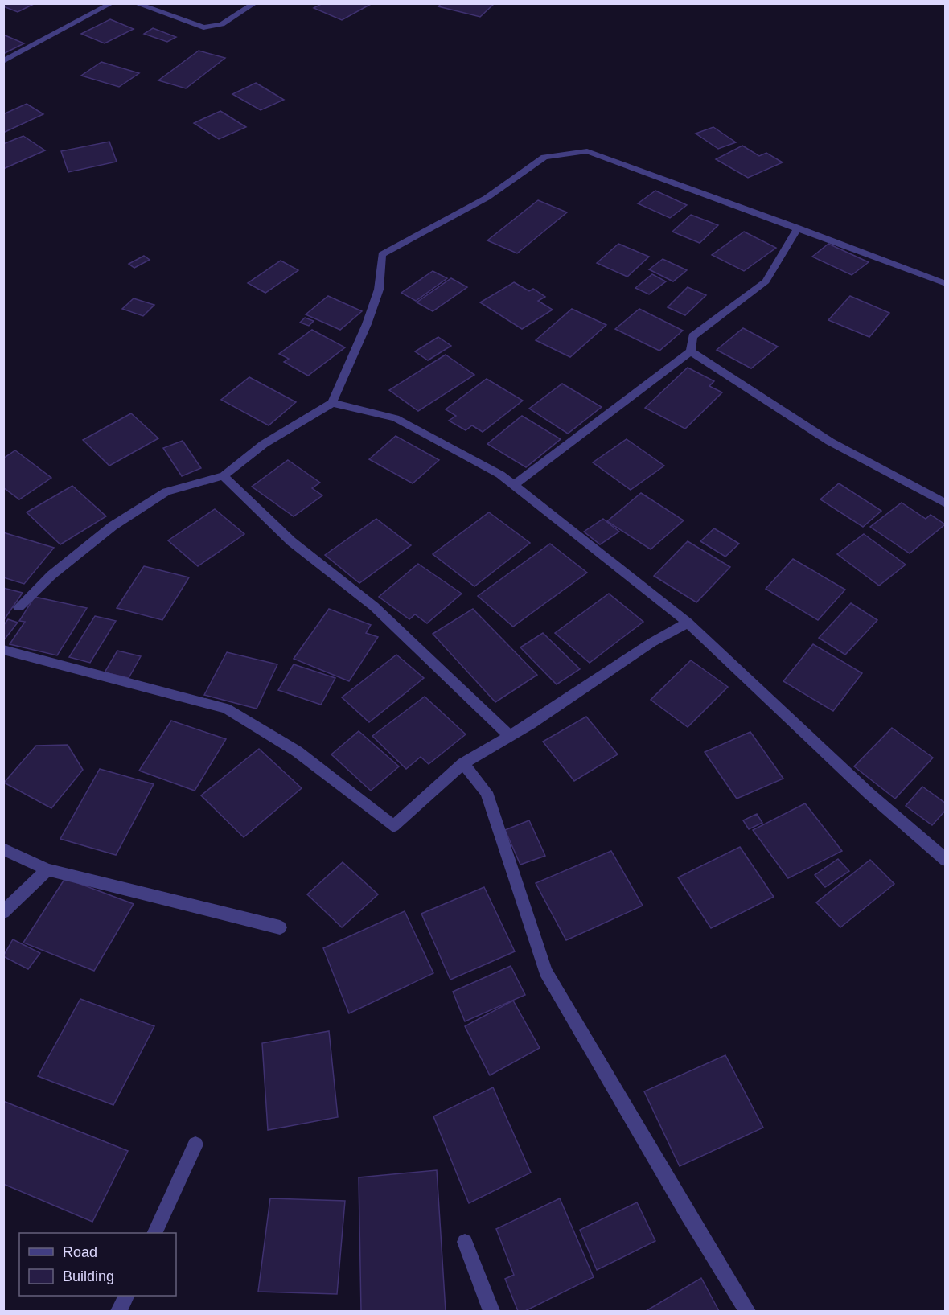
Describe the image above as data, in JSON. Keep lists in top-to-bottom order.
{
  "legend": ["Road", "Building"]
}
